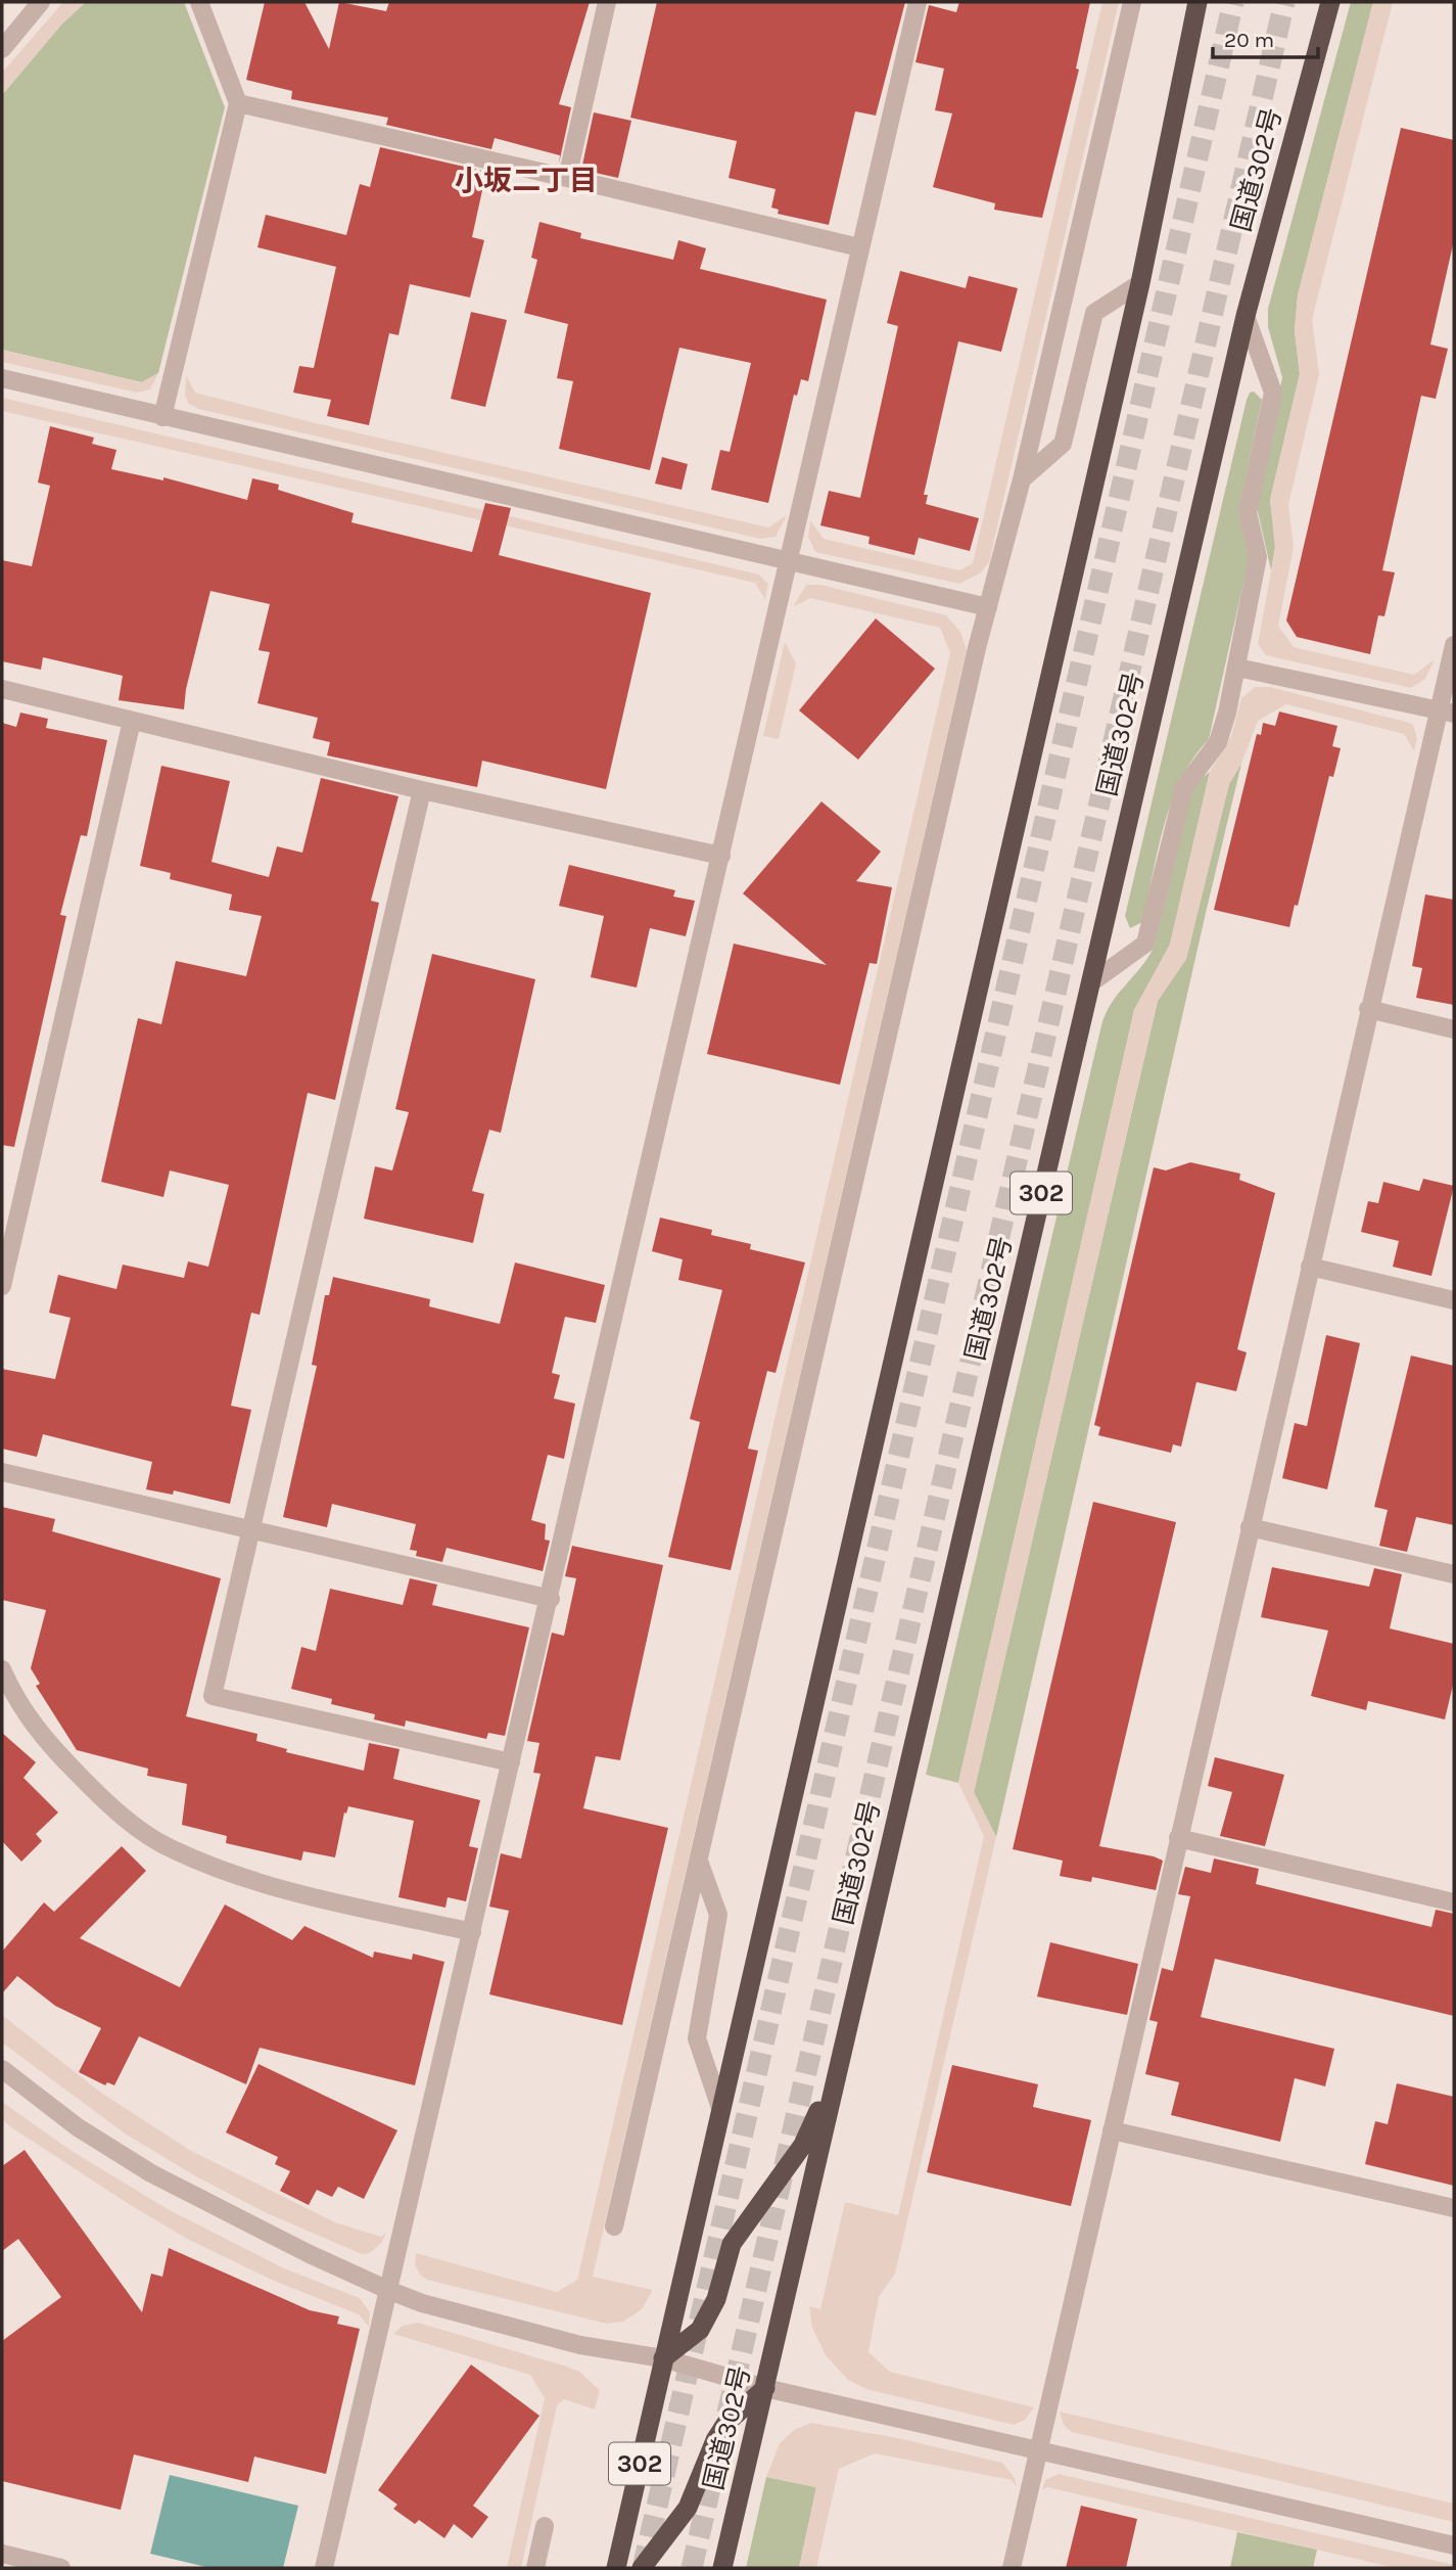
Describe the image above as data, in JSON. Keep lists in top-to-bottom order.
{
  "streets": {
    "highway": ["国道302号", "302"]
  },
  "districts": ["小坂二丁目"],
  "scale_bar": "20 m"
}
